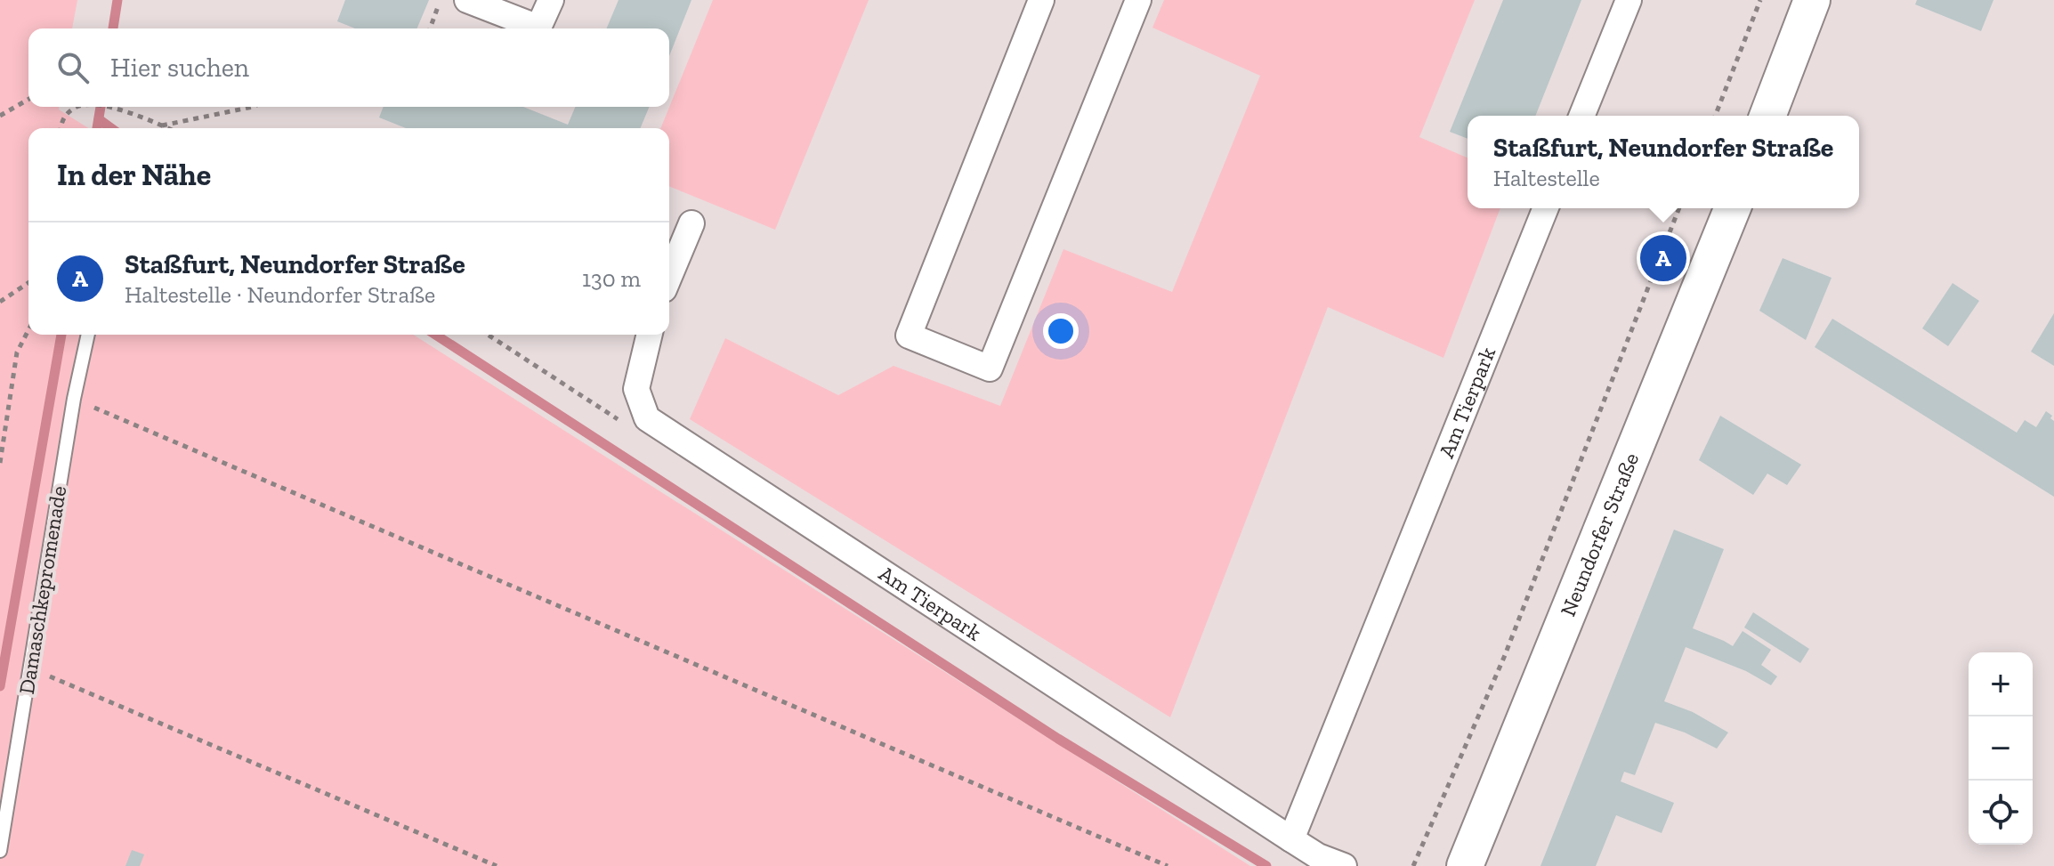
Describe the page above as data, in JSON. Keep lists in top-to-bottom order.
{
  "streets": {
    "main road": ["Neundorfer Straße"],
    "street": ["Am Tierpark"],
    "lane": ["Damaschkepromenade"]
  },
  "page": {
    "search": "Hier suchen",
    "popup": ["Staßfurt, Neundorfer Straße", "Haltestelle"],
    "heading": "In der Nähe",
    "list": [
      {
        "mark": "A",
        "name": "Staßfurt, Neundorfer Straße",
        "note": "Haltestelle · Neundorfer Straße",
        "value": "130 m"
      }
    ],
    "pins": "A",
    "map_buttons": ["+", "−"]
  }
}
